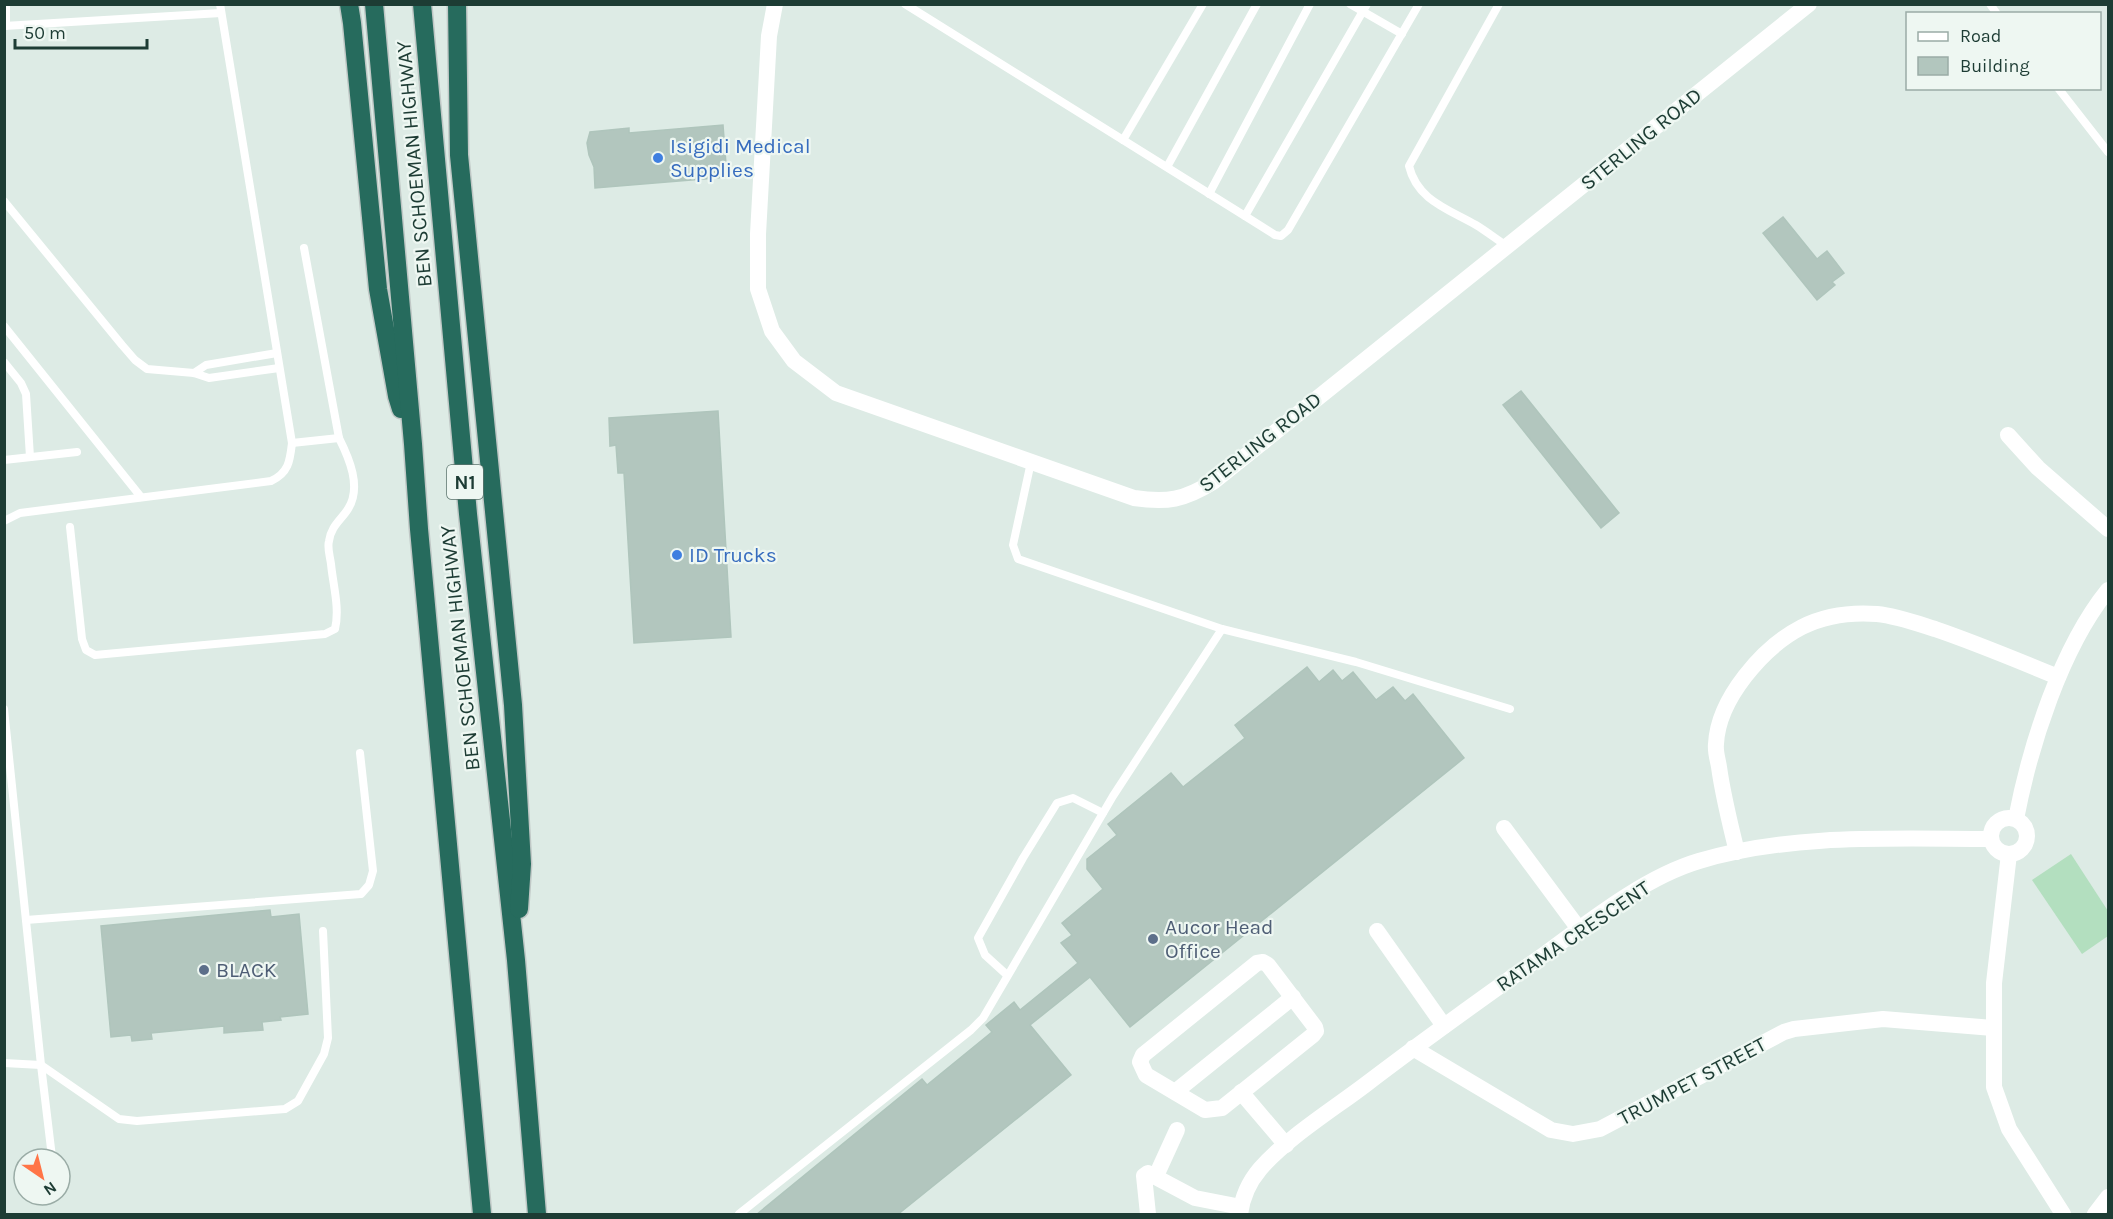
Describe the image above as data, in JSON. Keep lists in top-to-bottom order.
{
  "streets": {
    "highway": ["BEN SCHOEMAN HIGHWAY", "N1"],
    "street": ["STERLING ROAD", "RATAMA CRESCENT", "TRUMPET STREET"]
  },
  "crossings": [
    ["RATAMA CRESCENT", "TRUMPET STREET"]
  ],
  "places": [
    "Isigidi Medical Supplies",
    "ID Trucks",
    "Aucor Head Office",
    "BLACK"
  ],
  "legend": ["Road", "Building"],
  "scale_bar": "50 m",
  "north": "bottom right"
}
